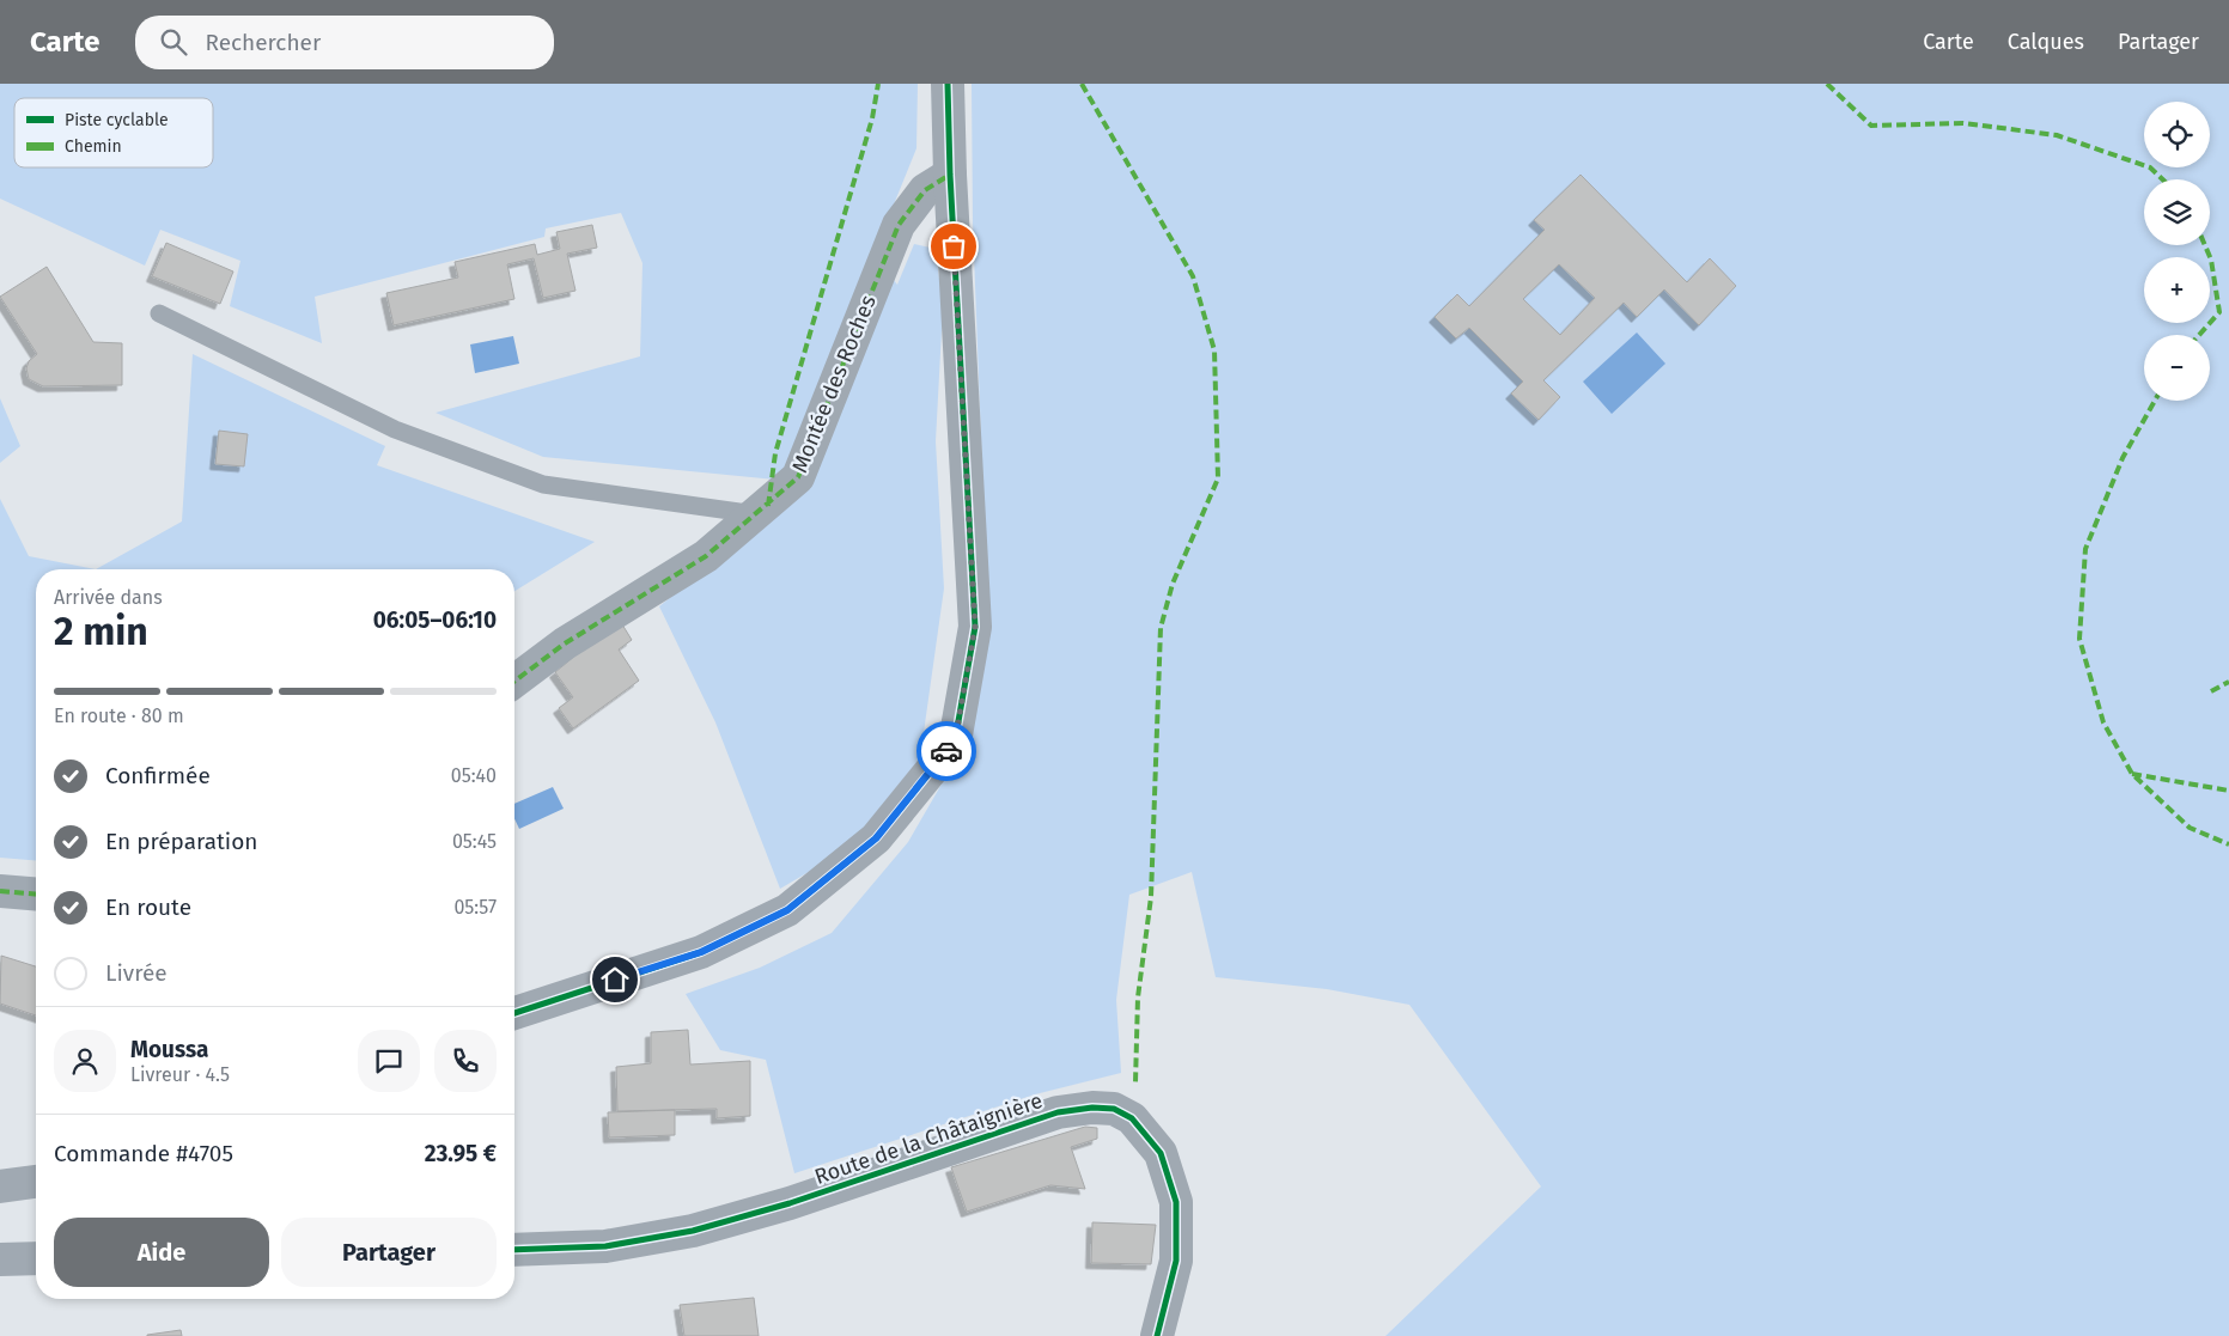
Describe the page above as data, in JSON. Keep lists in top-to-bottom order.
{
  "streets": {
    "street": ["Montée des Roches", "Route de la Châtaignière"]
  },
  "legend": ["Piste cyclable", "Chemin"],
  "page": {
    "header": "Carte",
    "search": "Rechercher",
    "nav": ["Carte", "Calques", "Partager"],
    "map_buttons": ["+", "−"],
    "heading": ["2 min", "Arrivée dans", "06:05–06:10"],
    "panel": [
      "Moussa",
      "Livreur · 4.5",
      "Commande #4705",
      "23.95 €"
    ],
    "bar": "En route · 80 m",
    "list": [
      ["Confirmée", "05:40"],
      ["En préparation", "05:45"],
      ["En route", "05:57"],
      "Livrée"
    ],
    "buttons": ["Aide", "Partager"]
  }
}
